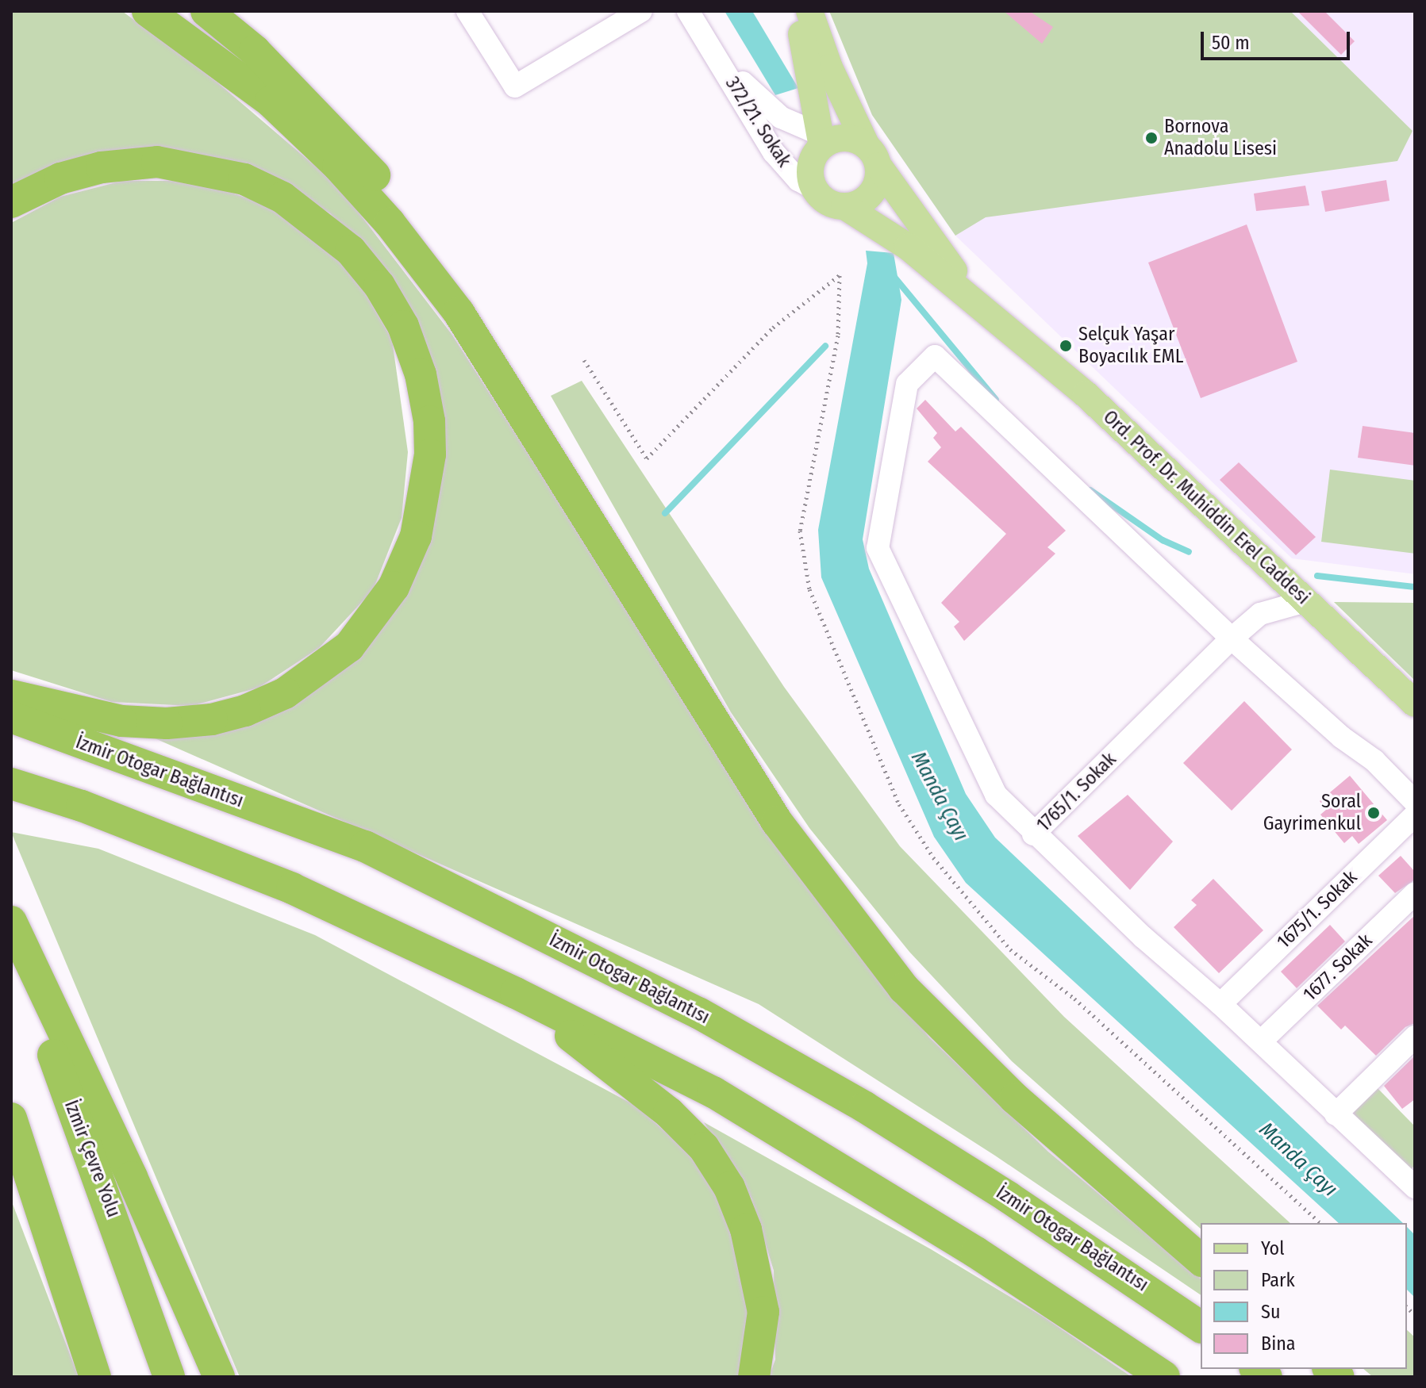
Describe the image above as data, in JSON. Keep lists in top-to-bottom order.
{
  "streets": {
    "highway": ["İzmir Otogar Bağlantısı", "İzmir Çevre Yolu"],
    "main road": ["Ord. Prof. Dr. Muhiddin Erel Caddesi"],
    "street": [
      "372/21. Sokak",
      "1765/1. Sokak",
      "1675/1. Sokak",
      "1677. Sokak"
    ]
  },
  "crossings": [
    ["372/21. Sokak", "Ord. Prof. Dr. Muhiddin Erel Caddesi"],
    ["Ord. Prof. Dr. Muhiddin Erel Caddesi", "1765/1. Sokak"],
    ["1765/1. Sokak", "1675/1. Sokak"],
    ["1765/1. Sokak", "1677. Sokak"]
  ],
  "water": ["Manda Çayı"],
  "places": ["Bornova Anadolu Lisesi", "Selçuk Yaşar Boyacılık EML", "Soral Gayrimenkul"],
  "legend": [
    "Yol",
    "Park",
    "Su",
    "Bina"
  ],
  "scale_bar": "50 m"
}
